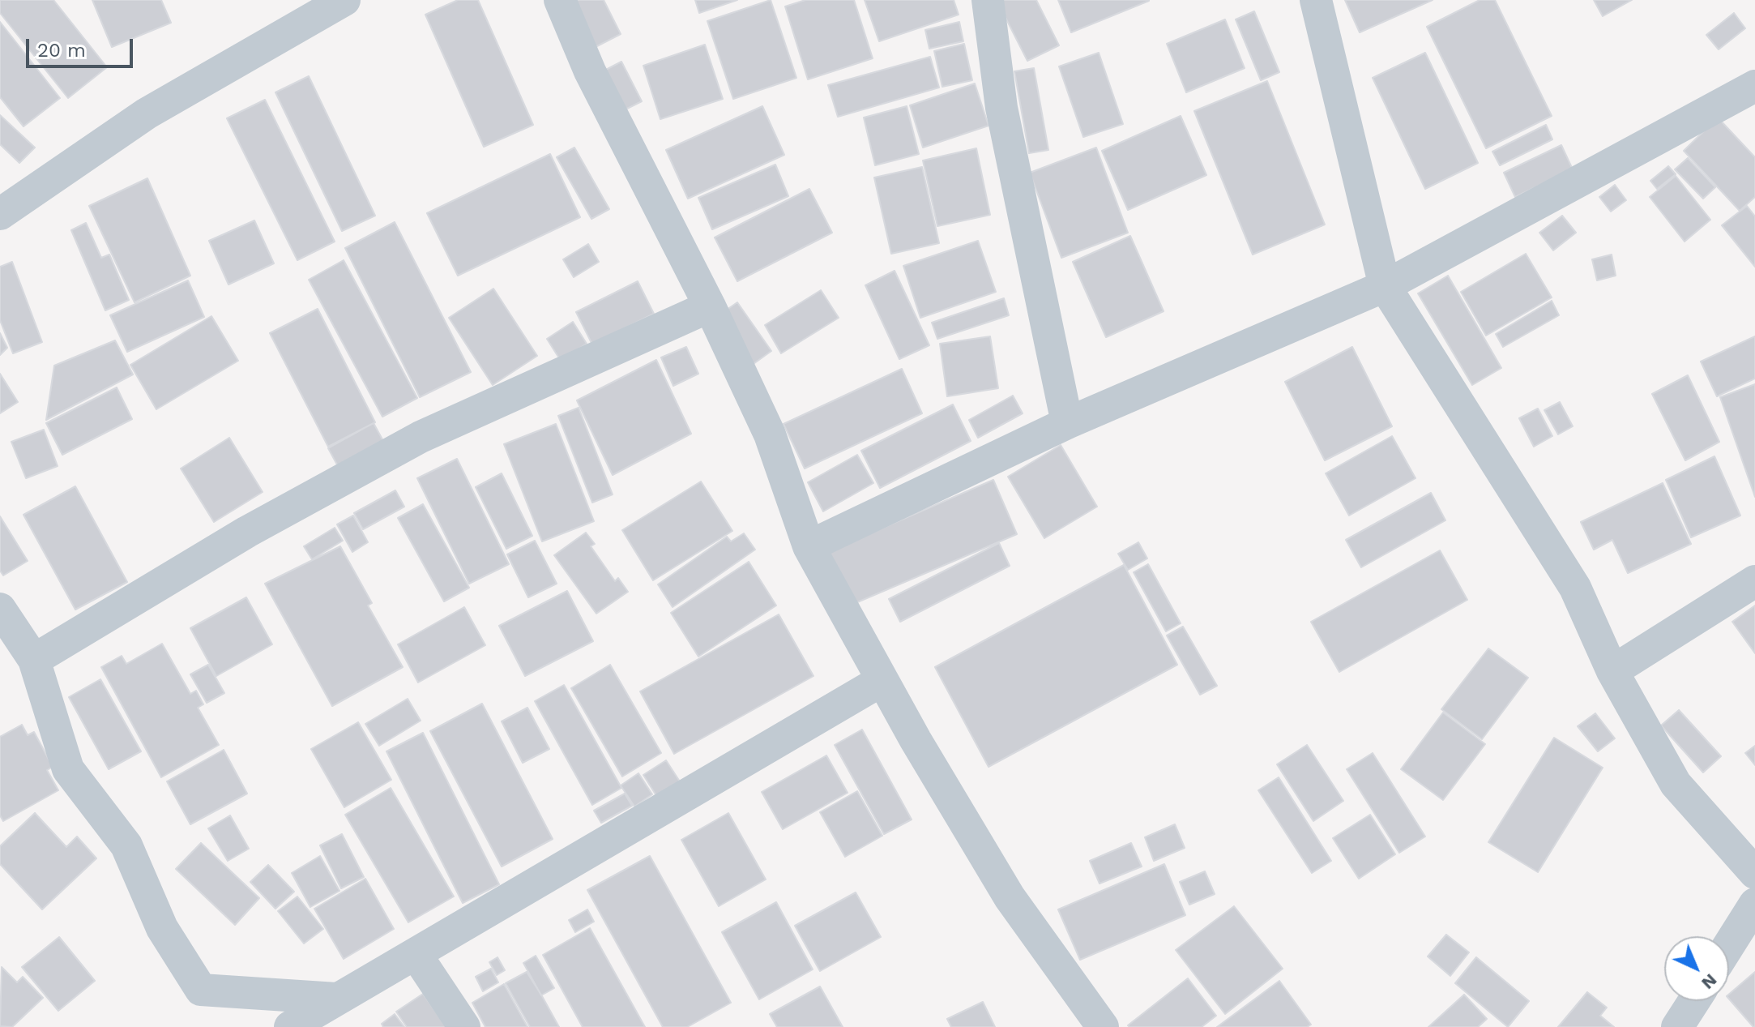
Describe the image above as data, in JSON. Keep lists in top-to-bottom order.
{
  "scale_bar": "20 m",
  "north": "bottom right"
}
